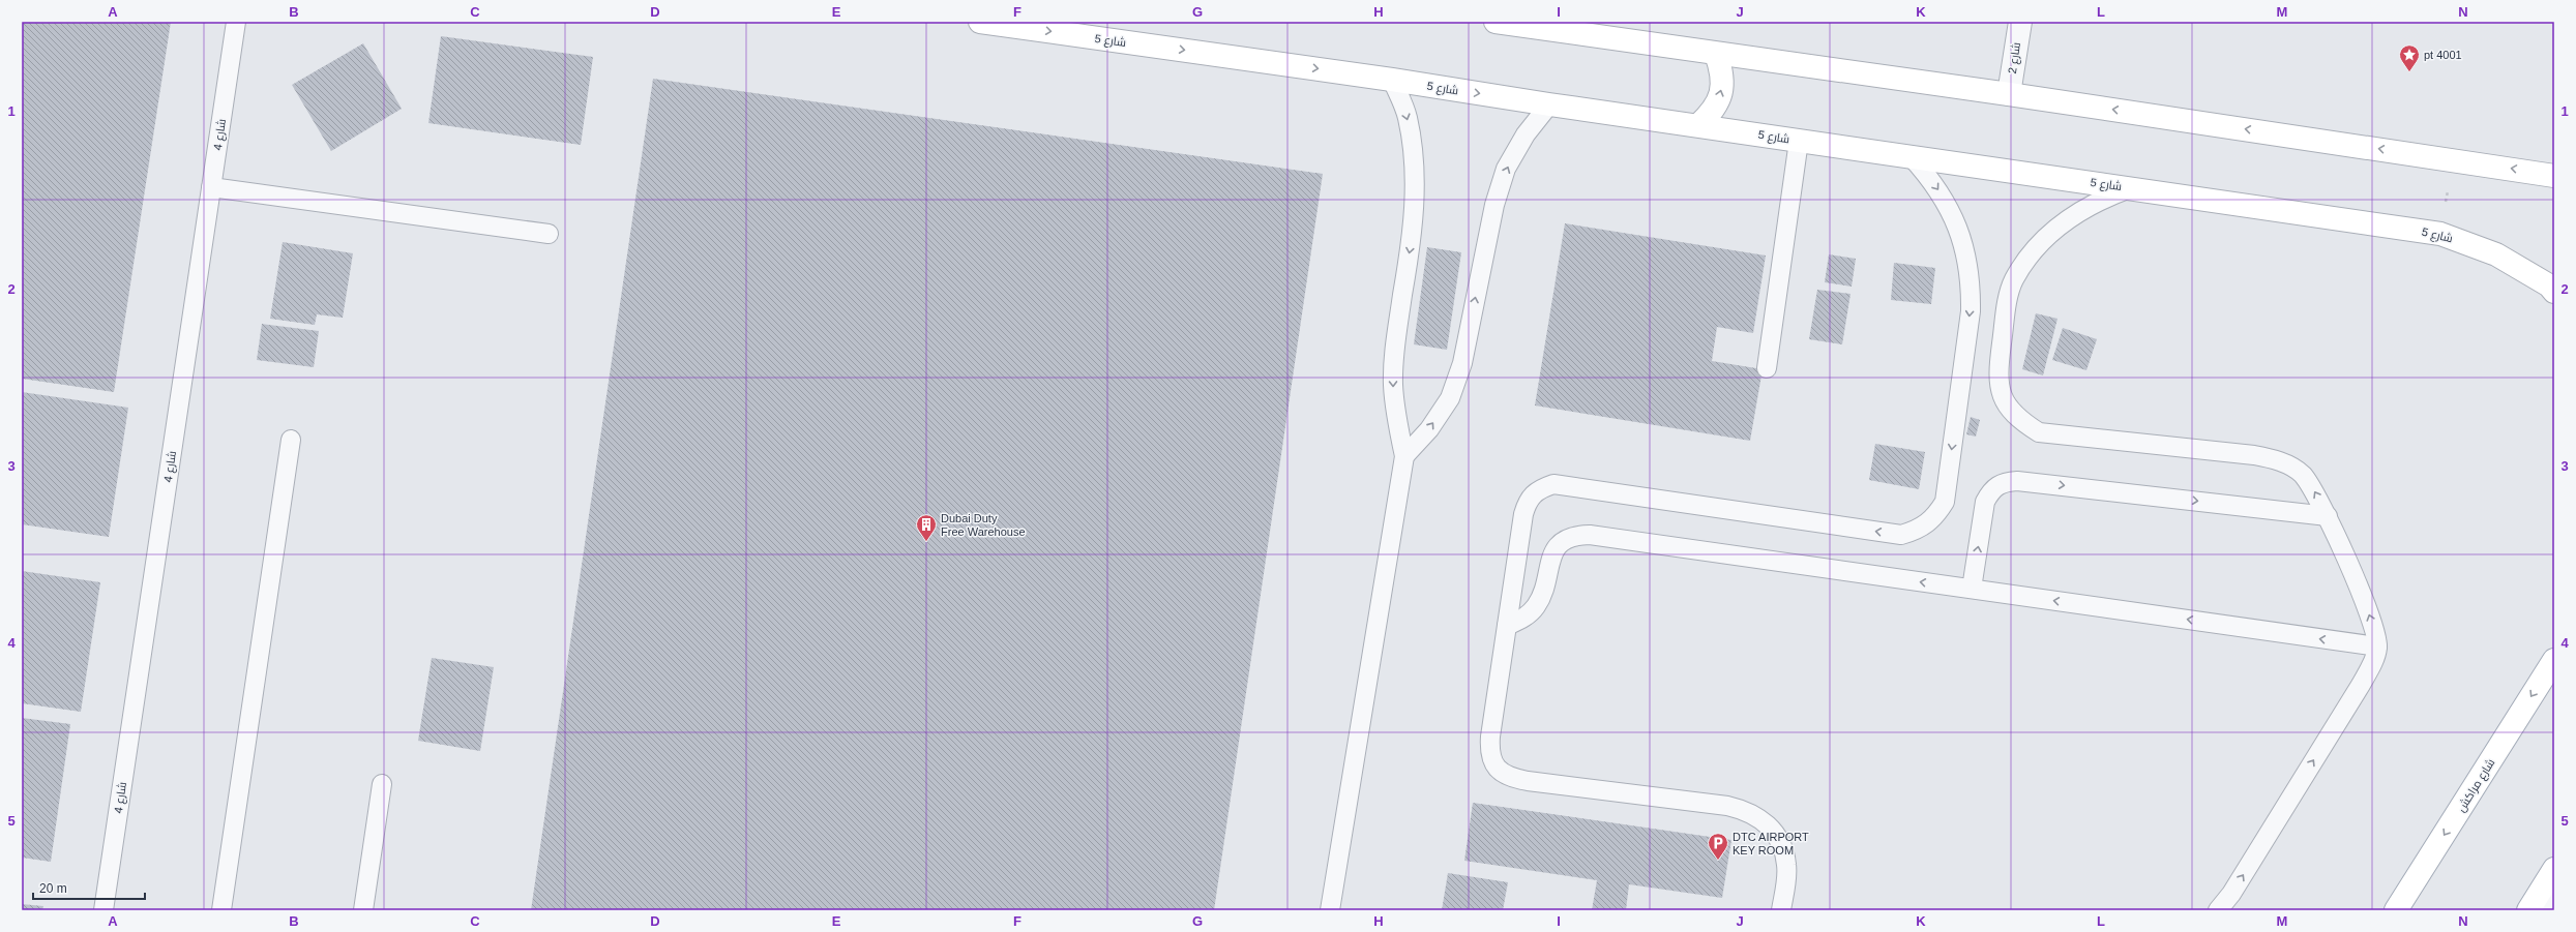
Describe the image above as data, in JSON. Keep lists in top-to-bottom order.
{
  "streets": {
    "street": ["شارع 5", "شارع 2", "شارع مراكش"],
    "lane": ["شارع 4"]
  },
  "one_way": ["شارع 5", "شارع مراكش"],
  "places": {
    "place": ["pt 4001"],
    "building": ["Dubai Duty Free Warehouse"],
    "parking": ["DTC AIRPORT KEY ROOM"]
  },
  "scale_bar": "20 m",
  "grid": {
    "columns": [
      "A",
      "B",
      "C",
      "D",
      "E",
      "F",
      "G",
      "H",
      "I",
      "J",
      "K",
      "L",
      "M",
      "N"
    ],
    "rows": [
      "1",
      "2",
      "3",
      "4",
      "5"
    ]
  }
}
